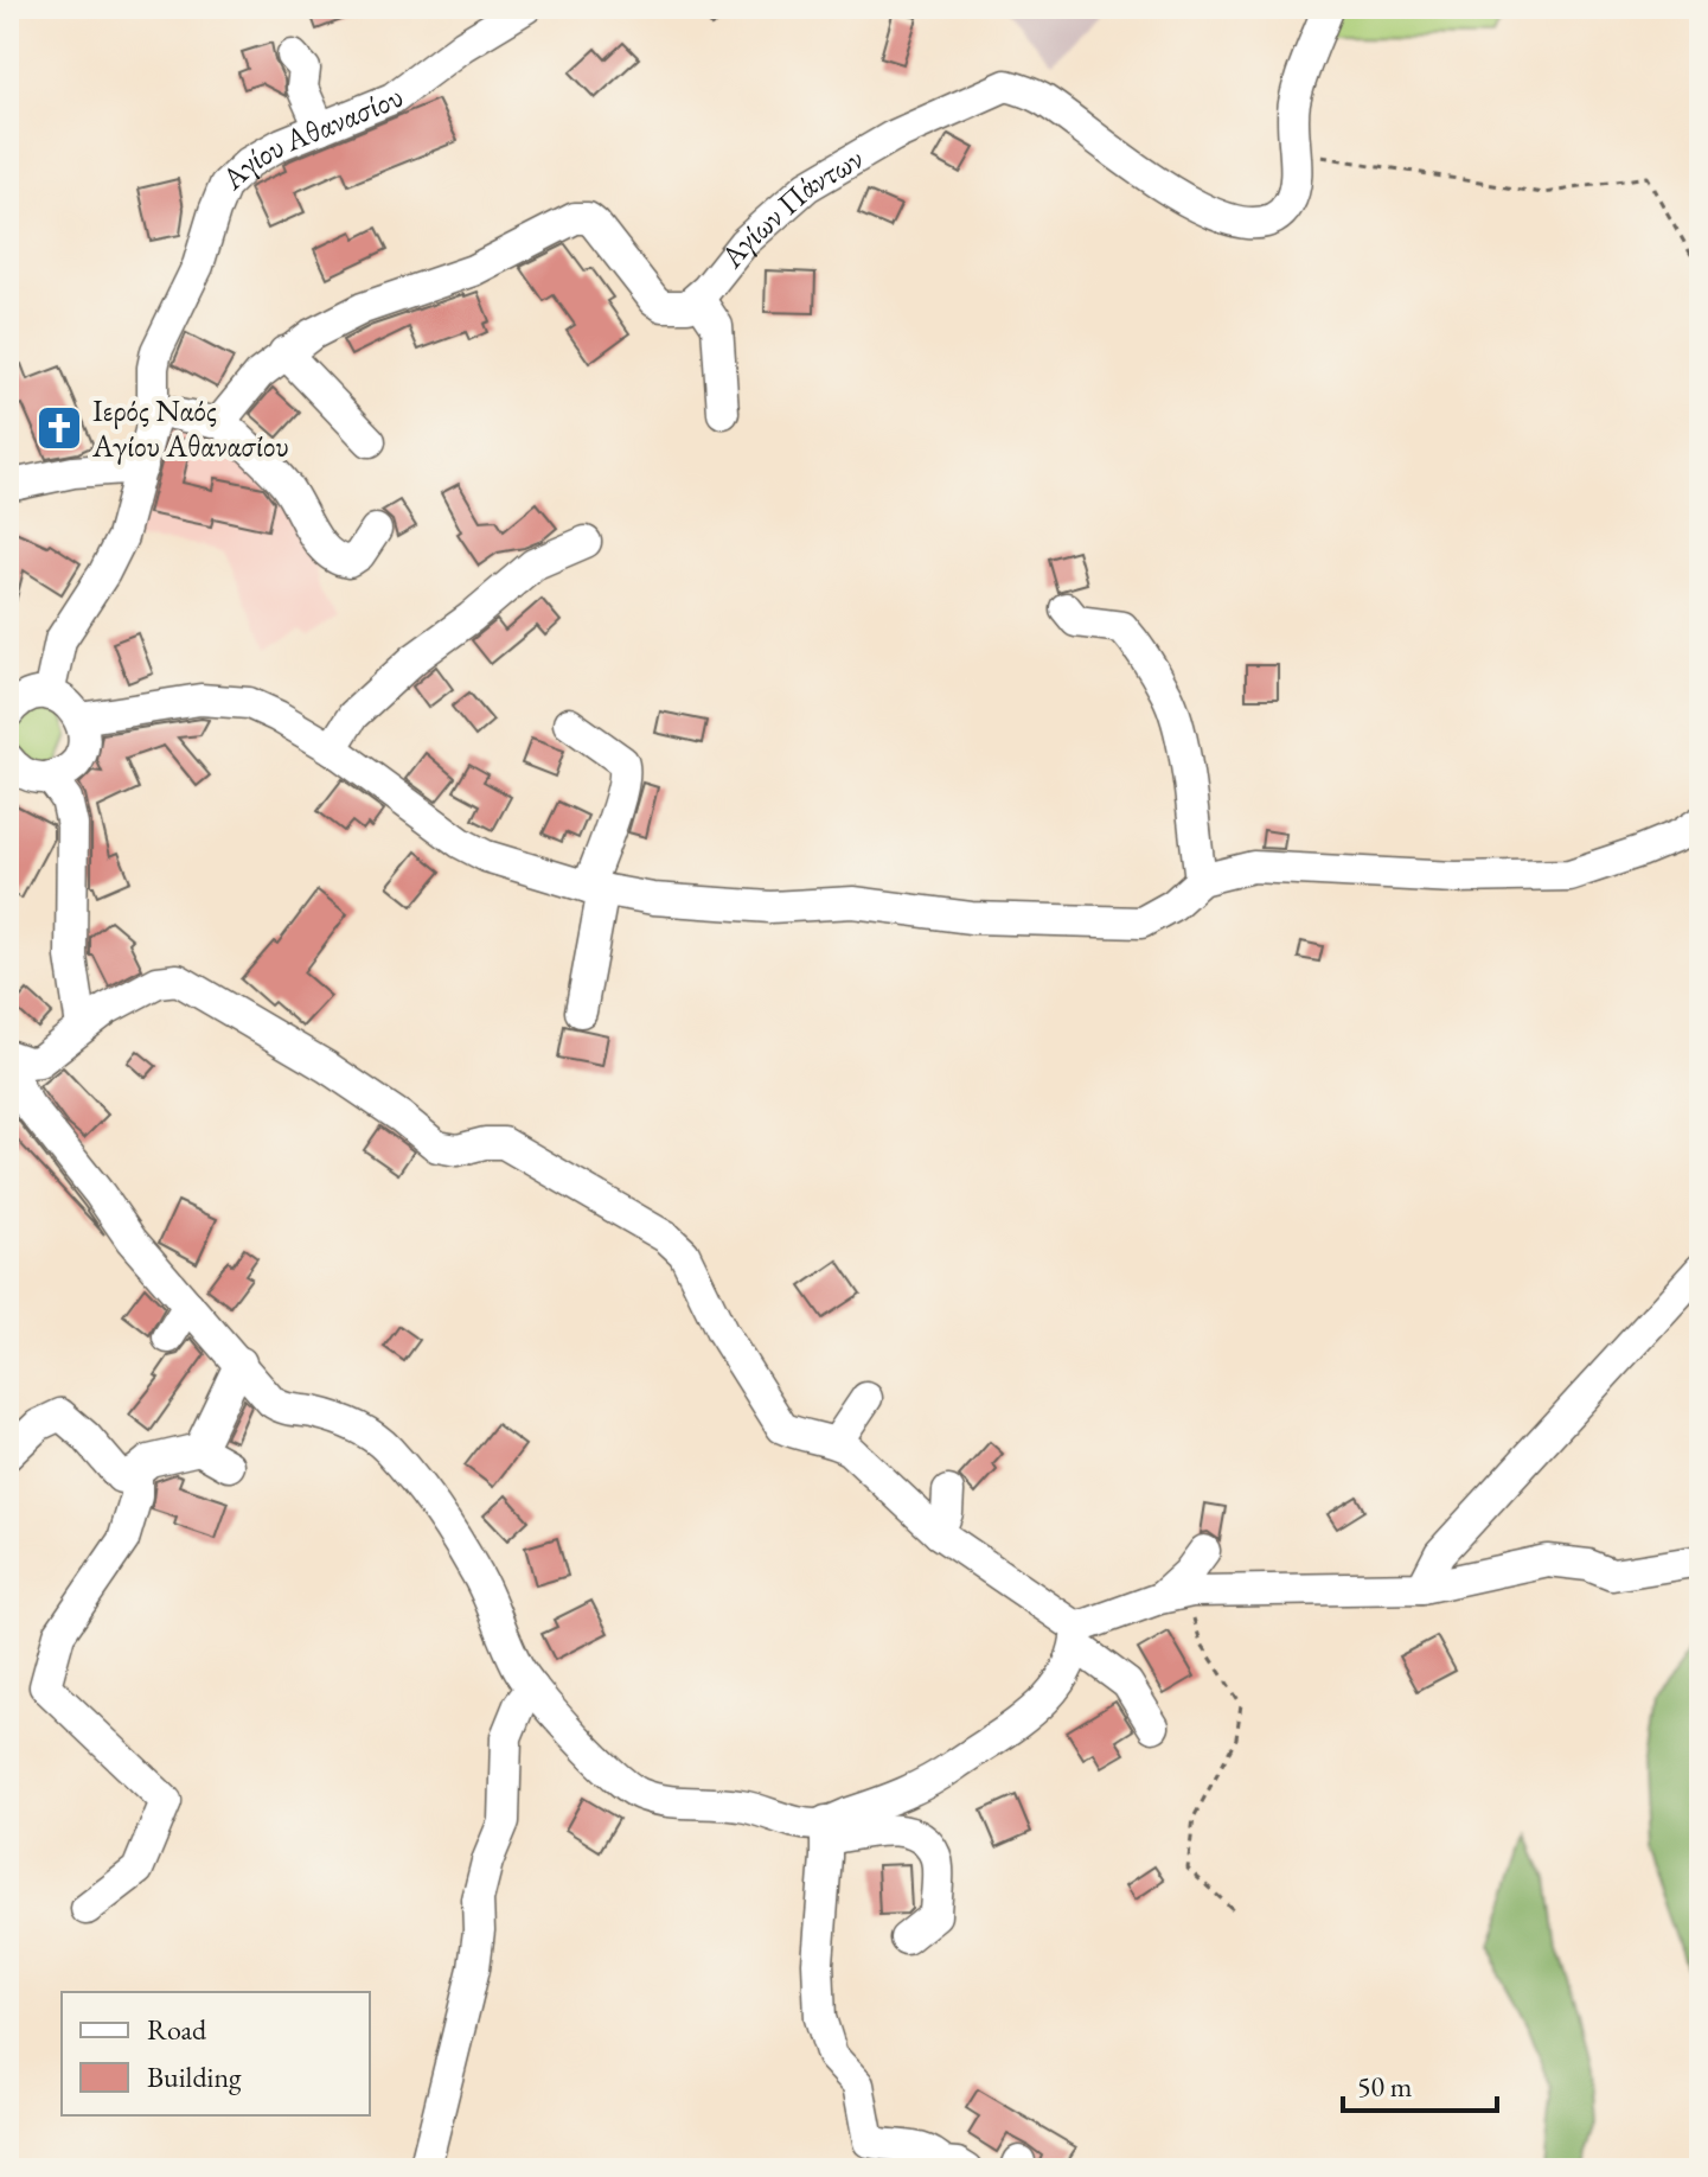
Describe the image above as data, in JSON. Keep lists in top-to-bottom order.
{
  "streets": {
    "street": ["Αγίου Αθανασίου", "Αγίων Πάντων"]
  },
  "places": {
    "church": ["Ιερός Ναός Αγίου Αθανασίου"]
  },
  "legend": ["Road", "Building"],
  "scale_bar": "50 m"
}
